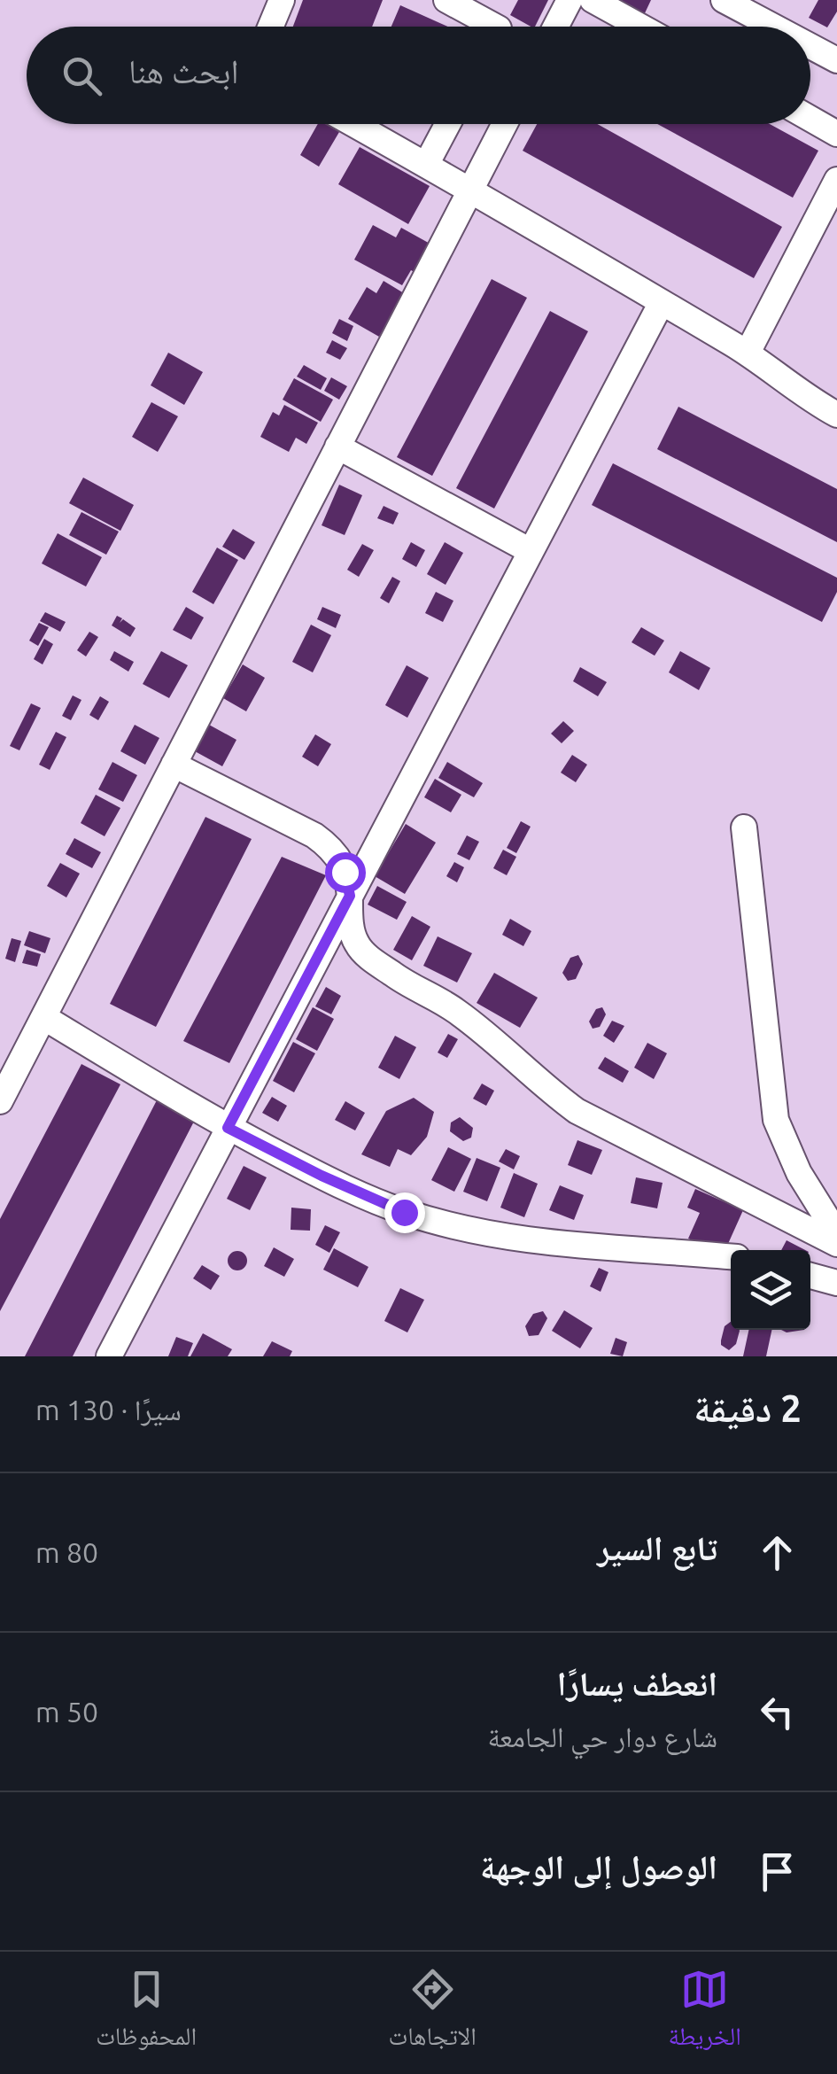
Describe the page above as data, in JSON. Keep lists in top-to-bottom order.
{
  "page": {
    "search": "ابحث هنا",
    "heading": ["2 دقيقة", "سيرًا · 130 m"],
    "list": [
      ["تابع السير", "80 m"],
      ["انعطف يسارًا", "شارع دوار حي الجامعة", "50 m"],
      "الوصول إلى الوجهة"
    ],
    "nav": ["الخريطة", "الاتجاهات", "المحفوظات"]
  }
}
